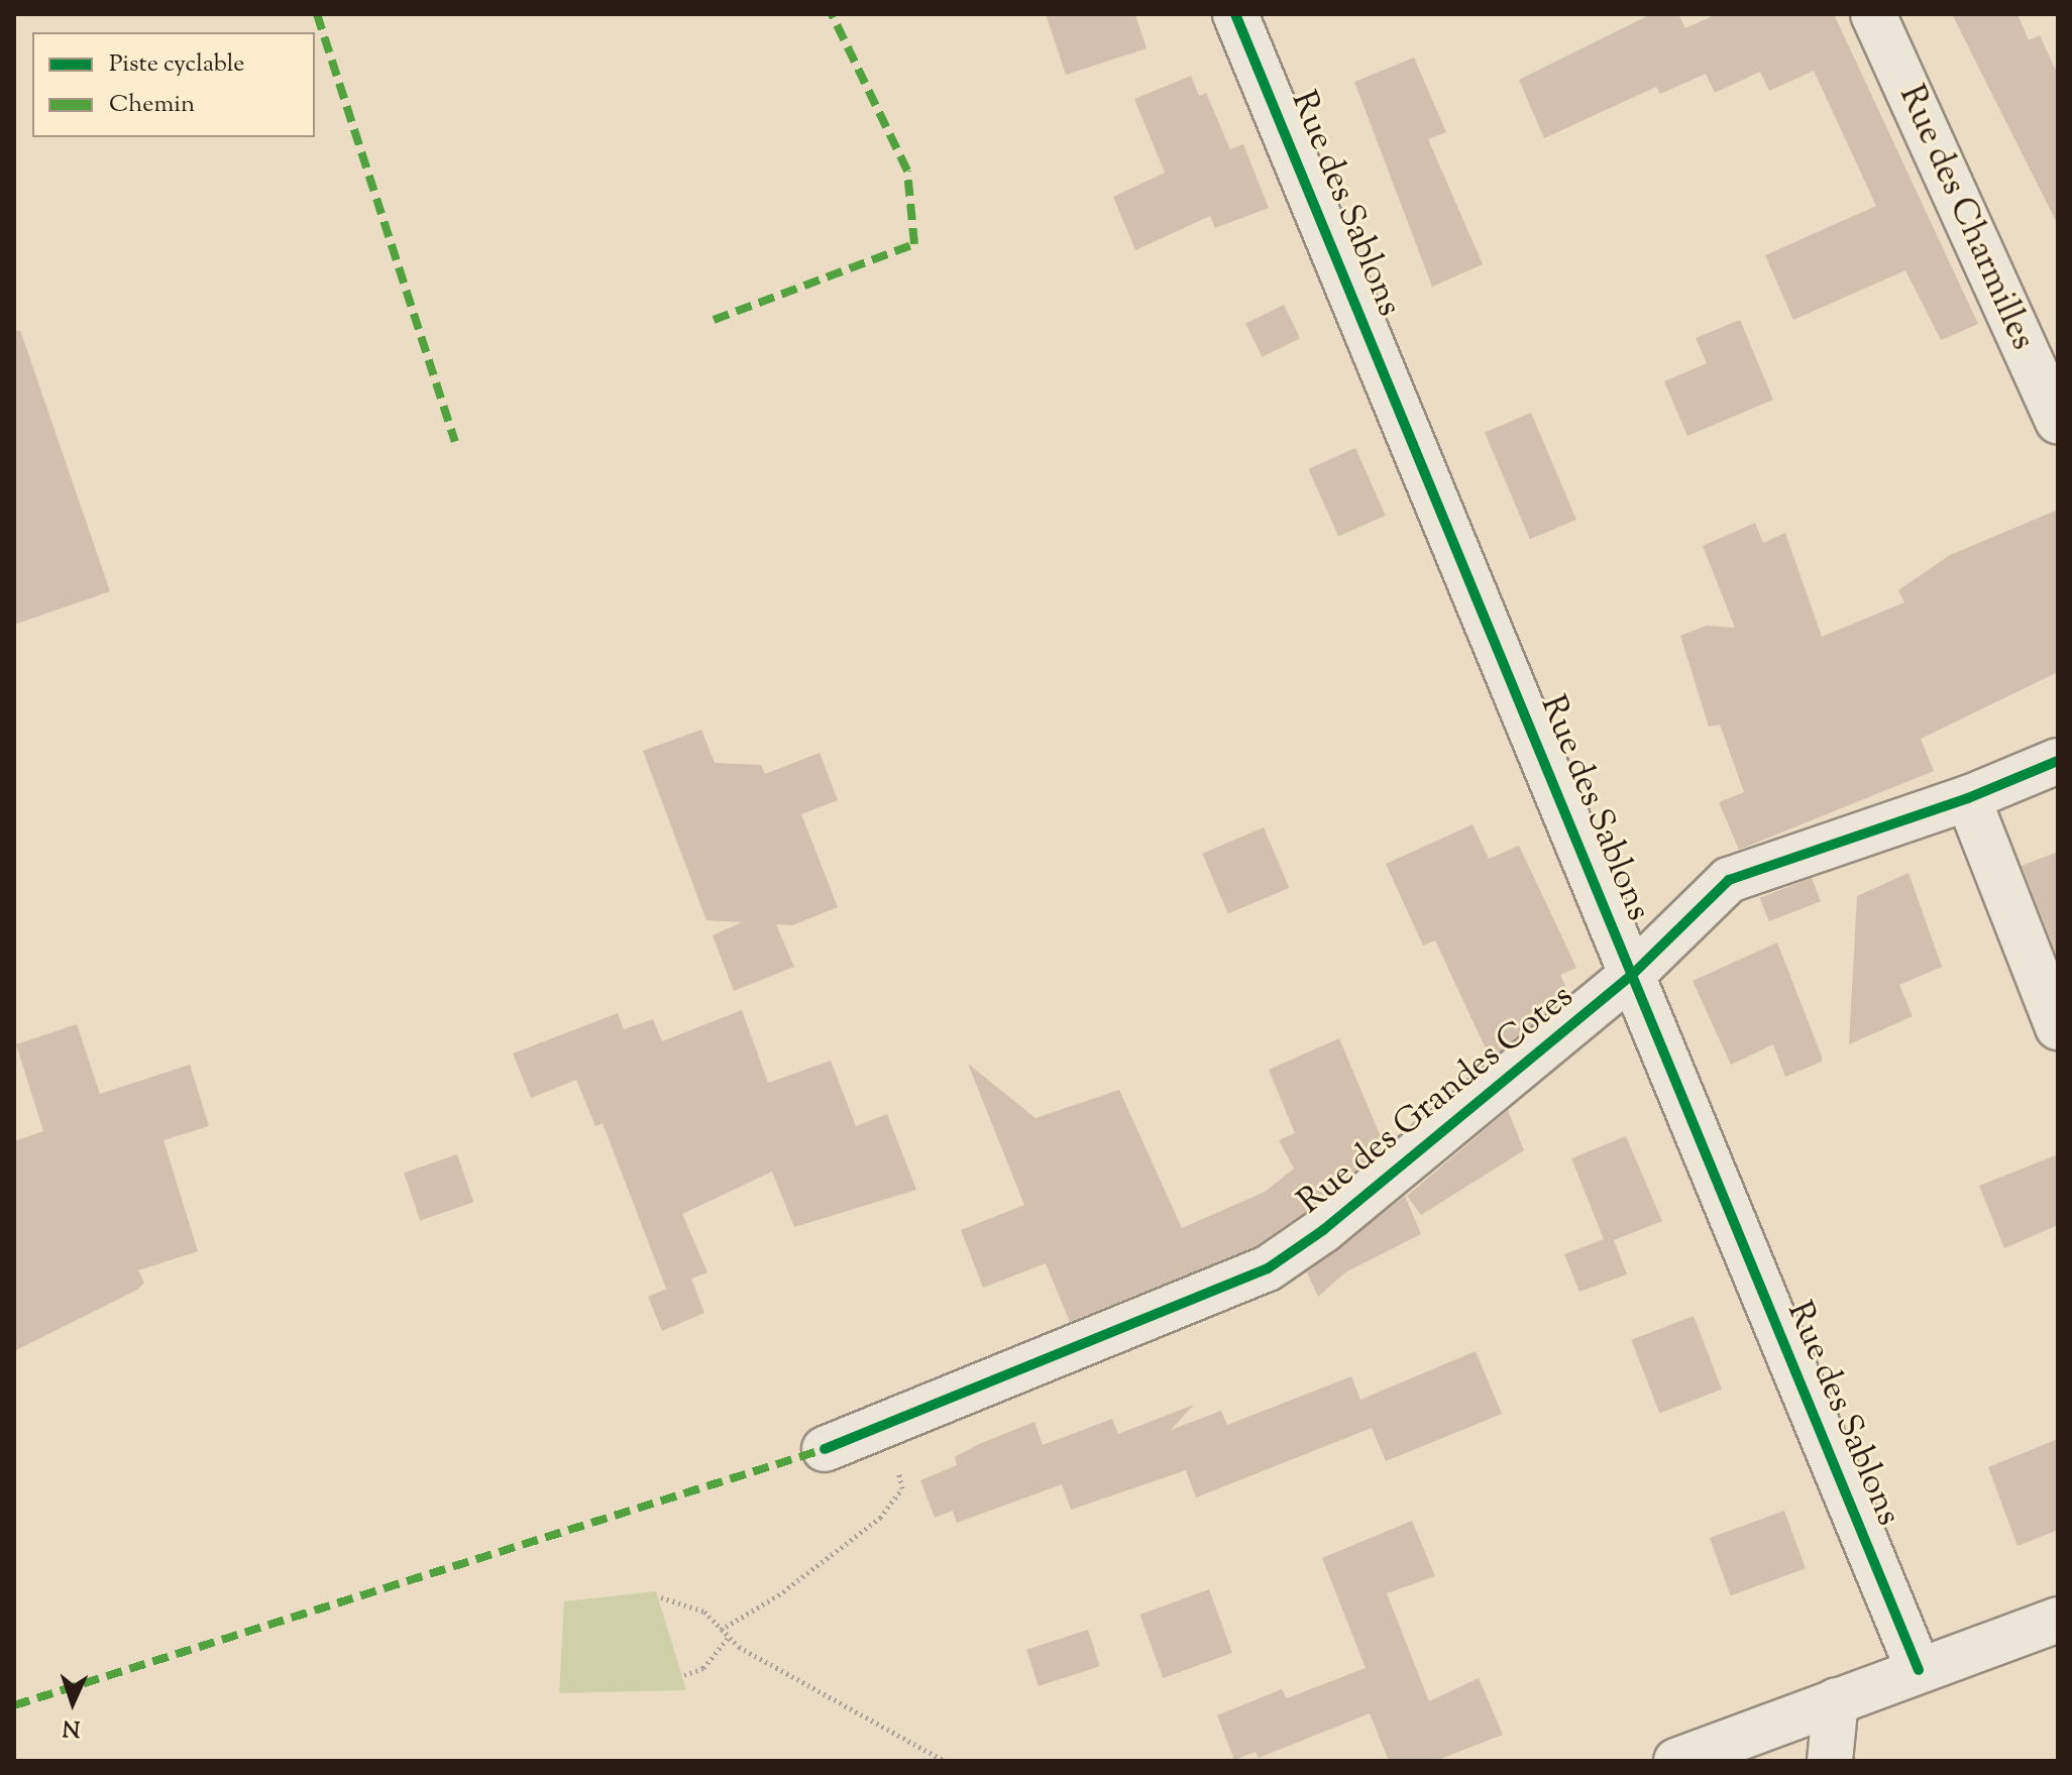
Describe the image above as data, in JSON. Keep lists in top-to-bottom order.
{
  "streets": {
    "street": ["Rue des Sablons", "Rue des Charmilles", "Rue des Grandes Cotes"]
  },
  "crossings": [
    ["Rue des Sablons", "Rue des Grandes Cotes"]
  ],
  "legend": ["Piste cyclable", "Chemin"],
  "north": "bottom"
}
